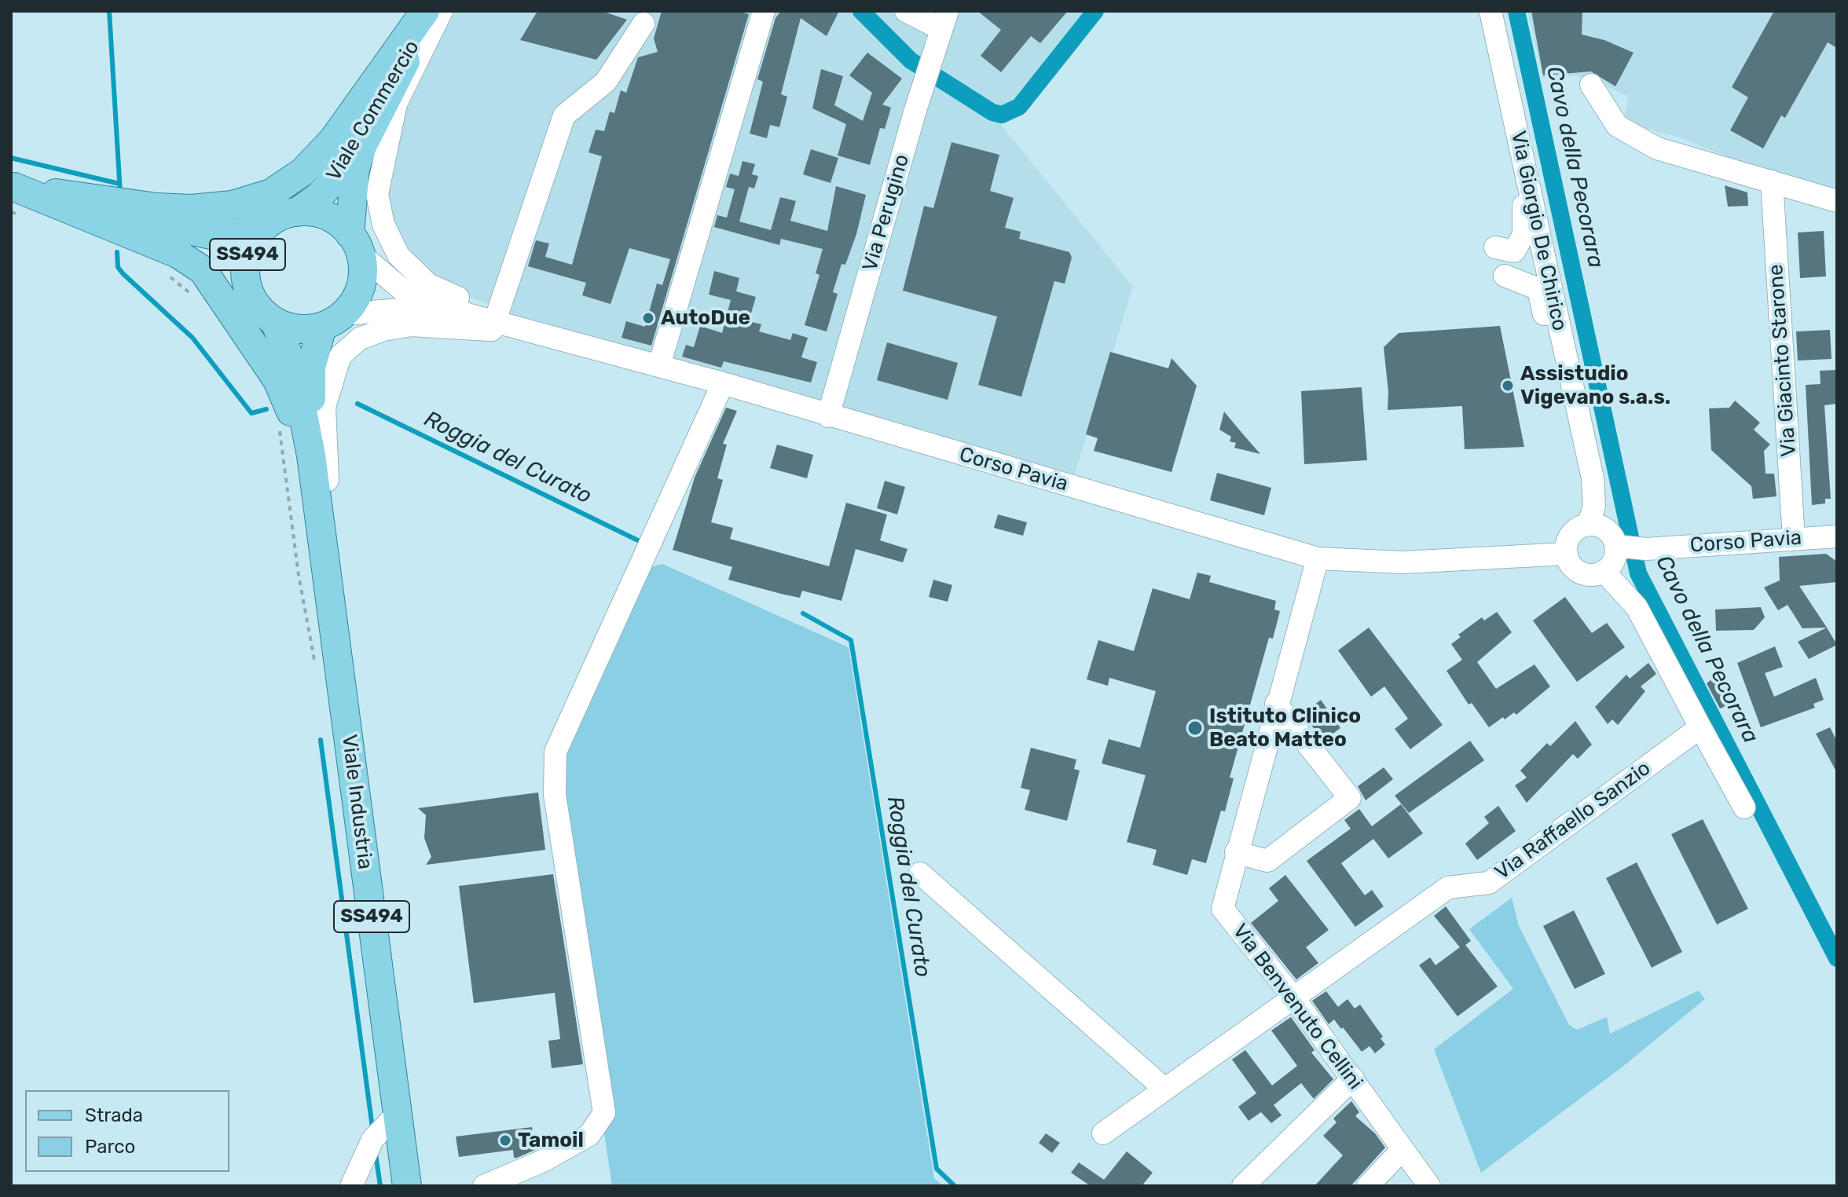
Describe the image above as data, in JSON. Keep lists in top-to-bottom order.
{
  "streets": {
    "main road": ["Viale Commercio", "SS494", "Viale Industria"],
    "street": [
      "Via Perugino",
      "Via Giorgio De Chirico",
      "Via Giacinto Starone",
      "Corso Pavia",
      "Via Raffaello Sanzio",
      "Via Benvenuto Cellini"
    ]
  },
  "crossings": [
    ["Viale Commercio", "SS494"],
    ["Viale Commercio", "Viale Industria"],
    ["Via Perugino", "Corso Pavia"],
    ["Via Giorgio De Chirico", "Corso Pavia"],
    ["SS494", "Viale Industria"],
    ["Via Giacinto Starone", "Corso Pavia"],
    ["Corso Pavia", "Via Benvenuto Cellini"],
    ["Via Raffaello Sanzio", "Via Benvenuto Cellini"]
  ],
  "water": ["Cavo della Pecorara", "Roggia del Curato"],
  "places": [
    "AutoDue",
    "Assistudio Vigevano s.a.s.",
    "Istituto Clinico Beato Matteo",
    "Tamoil"
  ],
  "legend": ["Strada", "Parco"]
}
